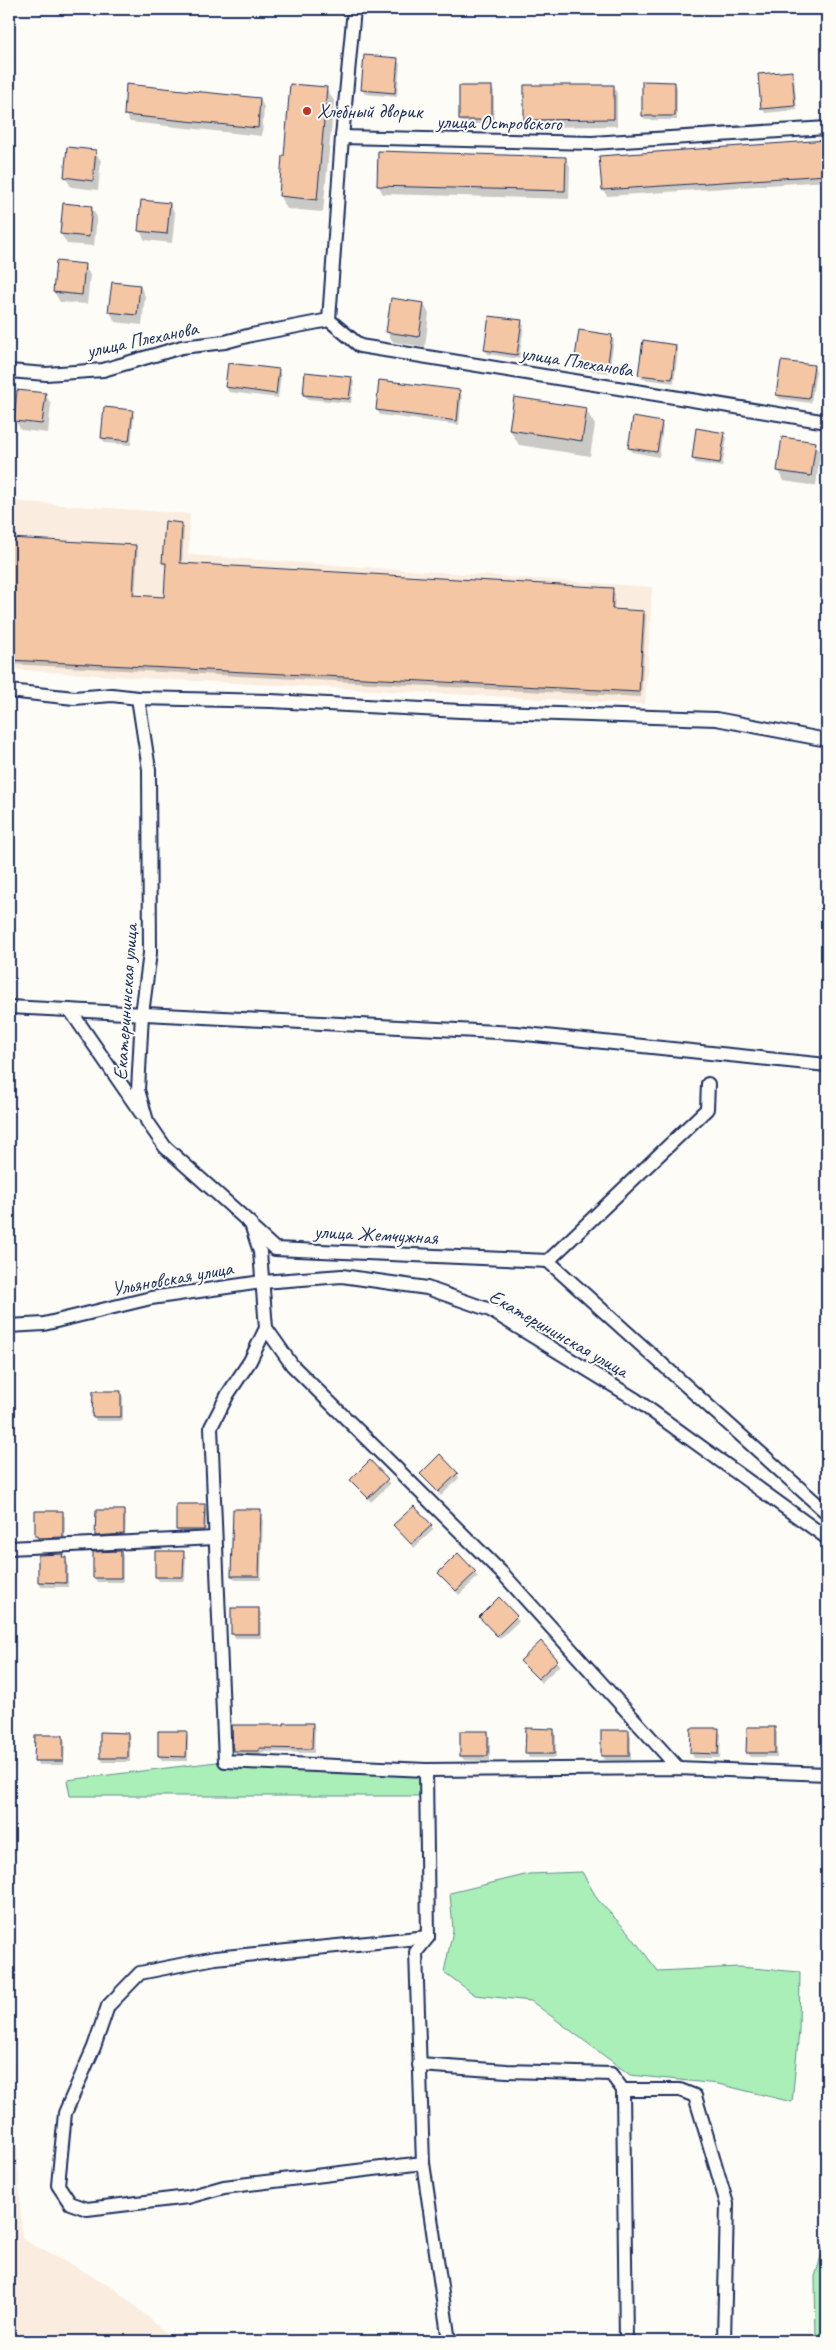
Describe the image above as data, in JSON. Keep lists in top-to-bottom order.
{
  "streets": {
    "street": [
      "улица Островского",
      "улица Плеханова",
      "Екатерининская улица",
      "улица Жемчужная",
      "Ульяновская улица"
    ]
  },
  "crossings": [
    ["Екатерининская улица", "улица Жемчужная"],
    ["Екатерининская улица", "Ульяновская улица"]
  ],
  "places": ["Хлебный дворик"]
}
